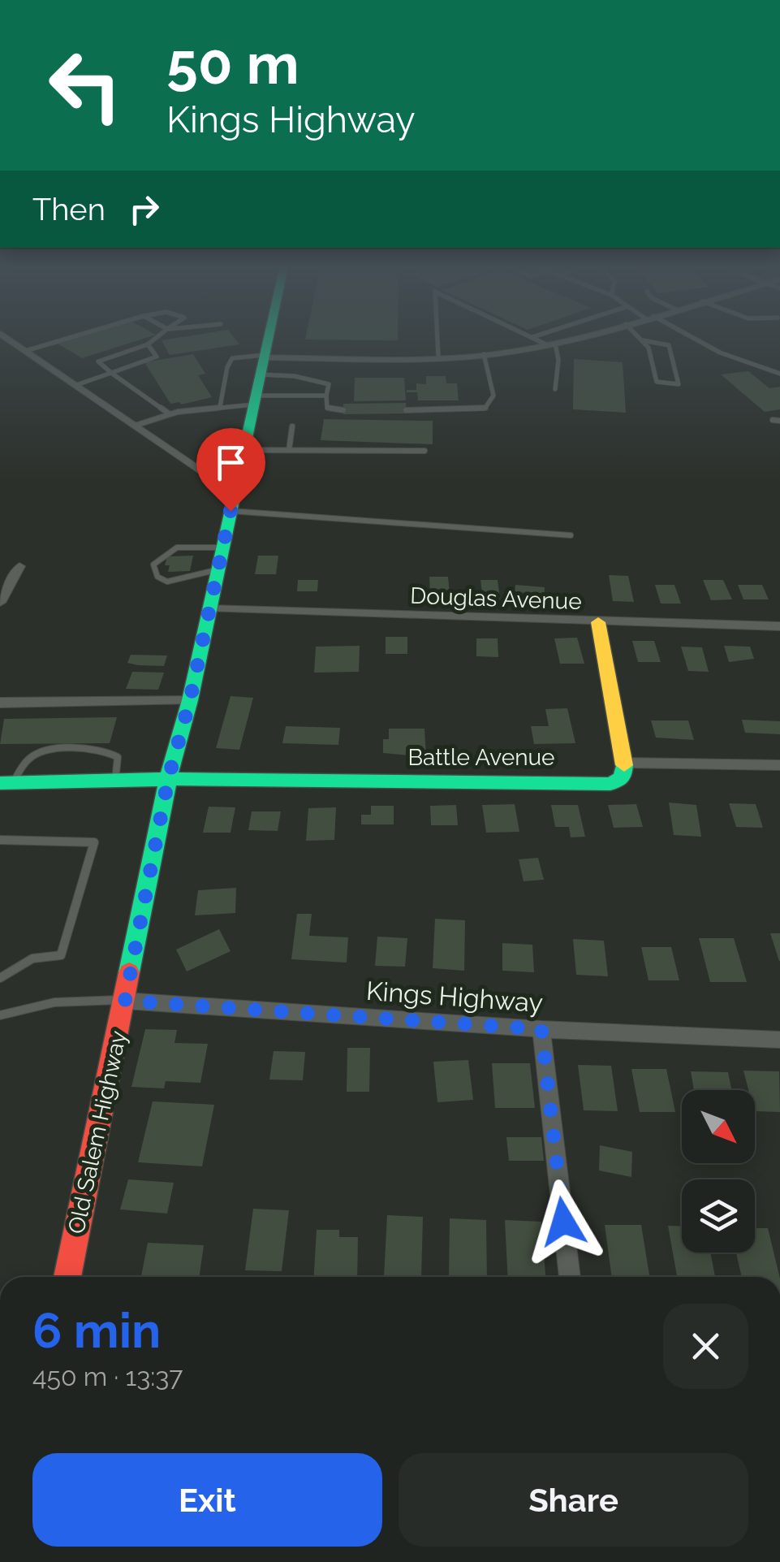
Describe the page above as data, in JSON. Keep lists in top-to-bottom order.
{
  "streets": {
    "street": [
      "Douglas Avenue",
      "Battle Avenue",
      "Kings Highway",
      "Old Salem Highway"
    ]
  },
  "crossings": [
    ["Douglas Avenue", "Old Salem Highway"],
    ["Battle Avenue", "Old Salem Highway"],
    ["Kings Highway", "Old Salem Highway"]
  ],
  "north": "bottom right",
  "page": {
    "turn": ["50 m", "Kings Highway"],
    "then": "Then",
    "heading": ["6 min", "450 m · 13:37"],
    "buttons": ["Exit", "Share"]
  }
}
